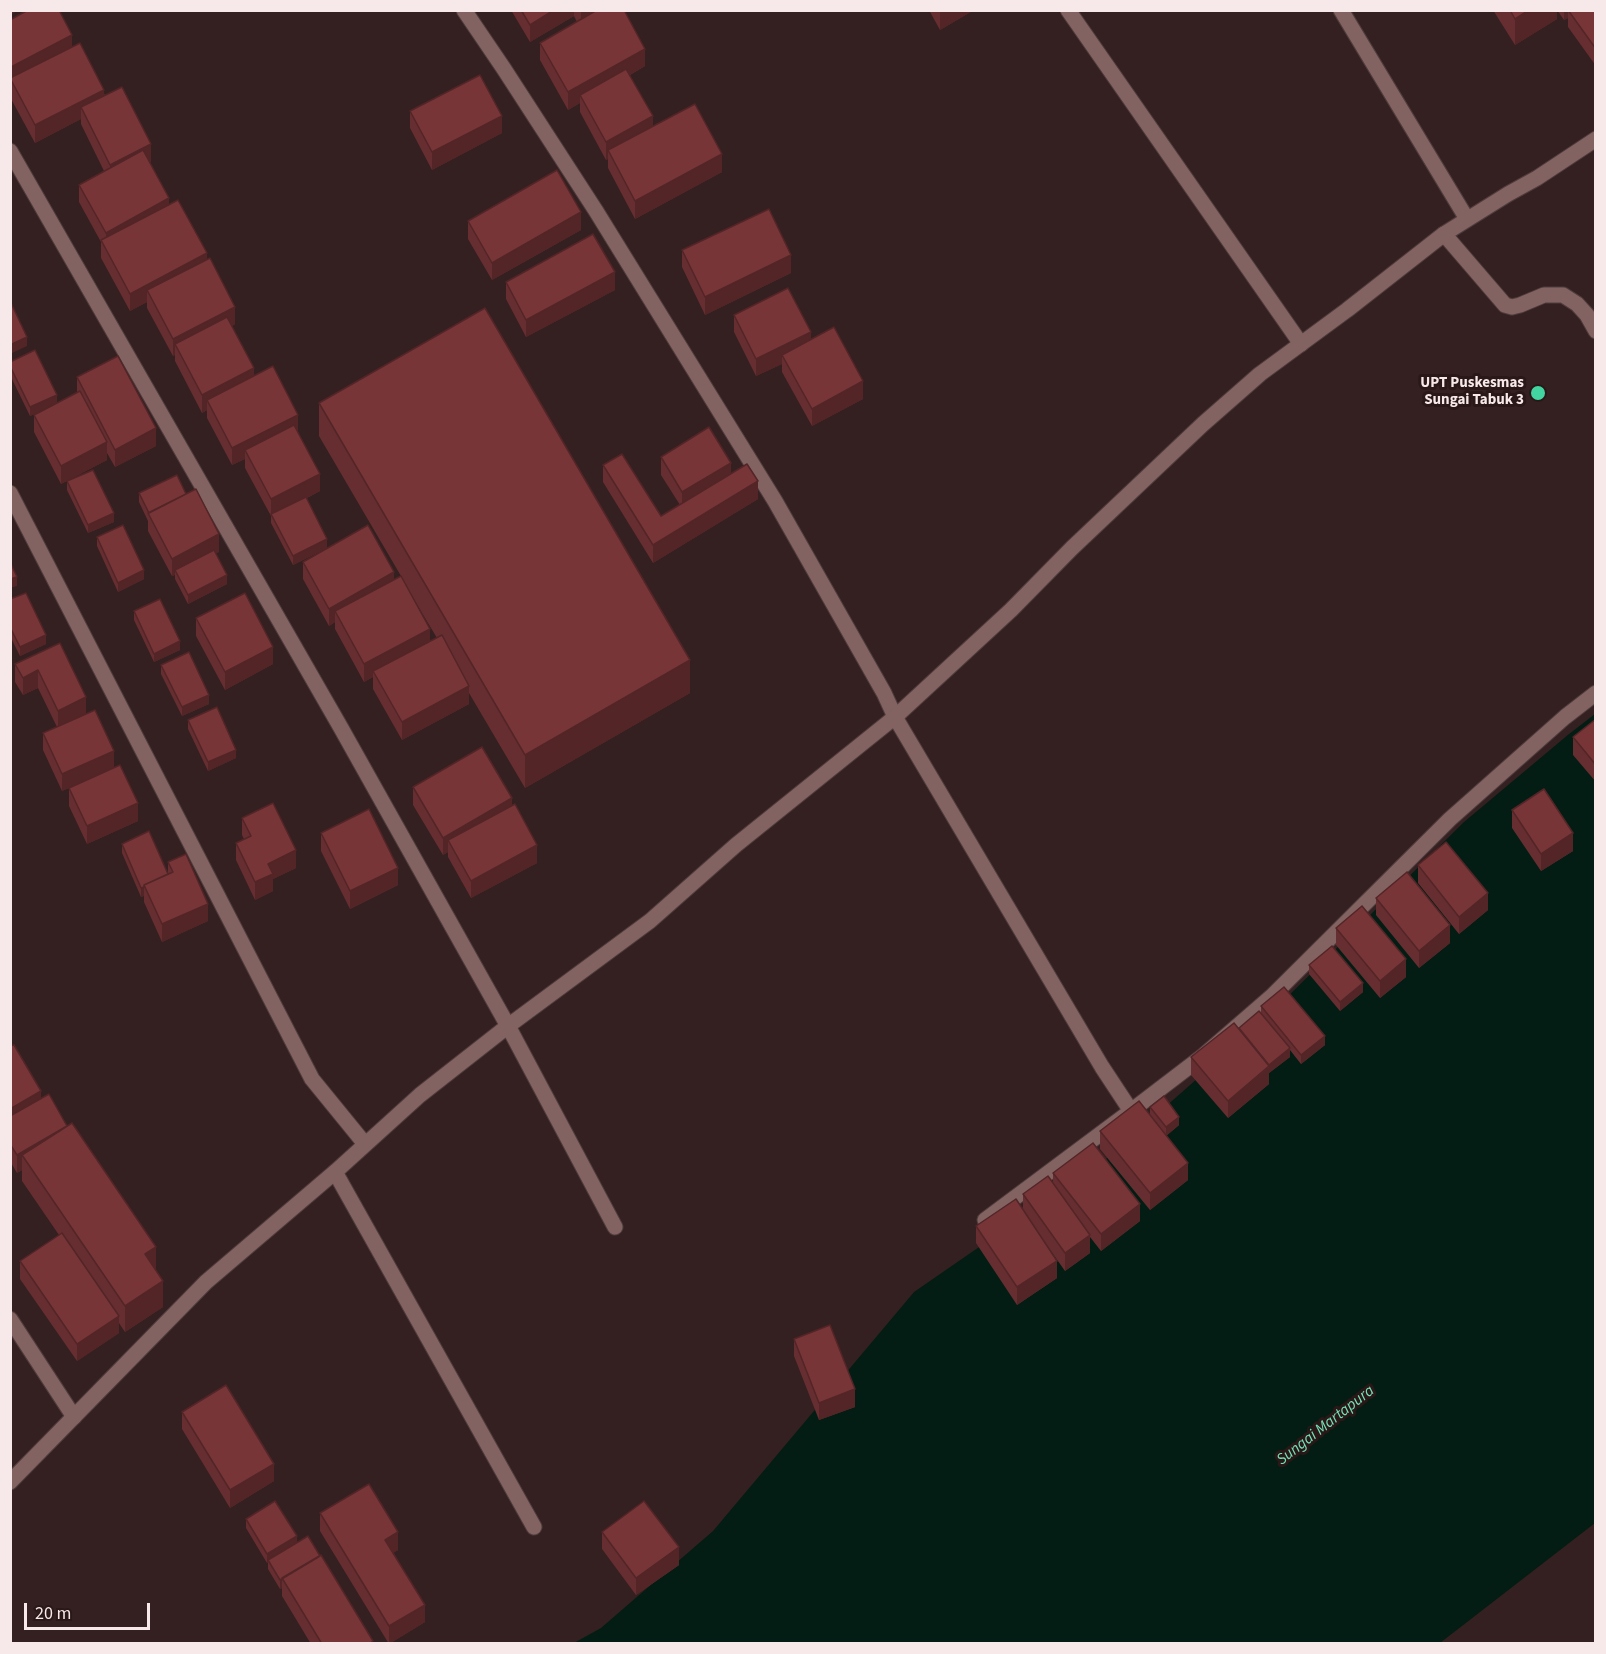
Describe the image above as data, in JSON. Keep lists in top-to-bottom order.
{
  "water": ["Sungai Martapura"],
  "places": ["UPT Puskesmas Sungai Tabuk 3"],
  "scale_bar": "20 m"
}
